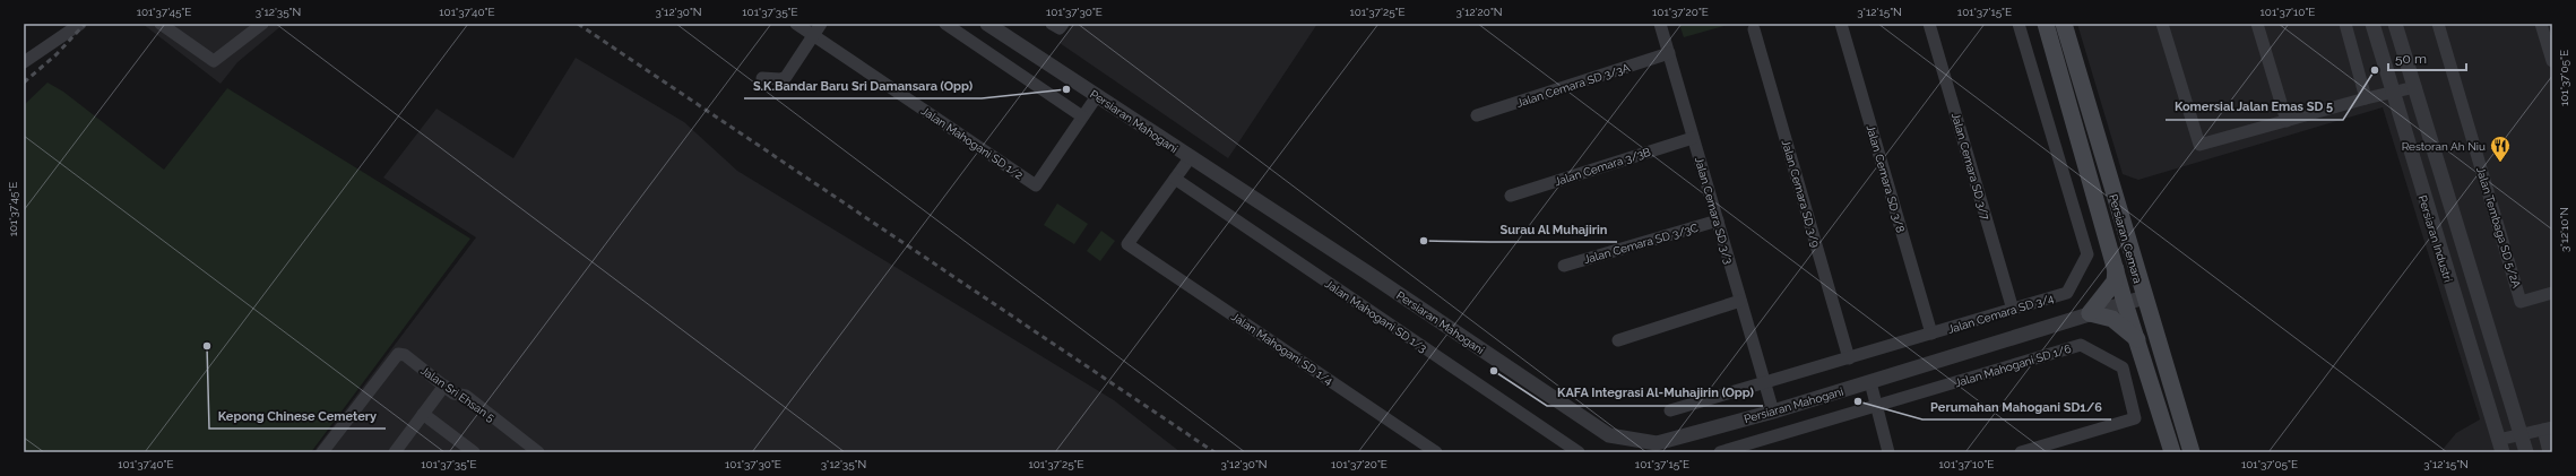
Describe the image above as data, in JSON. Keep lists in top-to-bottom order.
{
  "streets": {
    "main road": ["Persiaran Cemara"],
    "street": [
      "Jalan Cemara SD 3/3A",
      "Persiaran Mahogani",
      "Jalan Mahogani SD 1/2",
      "Jalan Cemara 3/3B",
      "Jalan Cemara SD 3/7",
      "Jalan Cemara SD 3/8",
      "Jalan Cemara SD 3/9",
      "Jalan Cemara SD 3/3",
      "Jalan Tembaga SD 5/2A",
      "Persiaran Industri",
      "Jalan Cemara SD 3/3C",
      "Jalan Cemara SD 3/4",
      "Jalan Mahogani SD 1/3",
      "Jalan Mahogani SD 1/4",
      "Jalan Mahogani SD 1/6",
      "Jalan Sri Ehsan 5"
    ]
  },
  "crossings": [
    ["Jalan Cemara SD 3/3A", "Jalan Cemara SD 3/3"],
    ["Persiaran Mahogani", "Jalan Mahogani SD 1/2"],
    ["Persiaran Mahogani", "Jalan Cemara SD 3/3"],
    ["Persiaran Mahogani", "Persiaran Cemara"],
    ["Jalan Cemara 3/3B", "Jalan Cemara SD 3/3"],
    ["Jalan Cemara SD 3/7", "Jalan Cemara SD 3/4"],
    ["Jalan Cemara SD 3/8", "Jalan Cemara SD 3/4"],
    ["Jalan Cemara SD 3/9", "Jalan Cemara SD 3/4"],
    ["Jalan Cemara SD 3/3", "Jalan Cemara SD 3/3C"],
    ["Jalan Cemara SD 3/3", "Jalan Cemara SD 3/4"],
    ["Jalan Mahogani SD 1/3", "Jalan Mahogani SD 1/4"]
  ],
  "places": {
    "other": [
      "Komersial Jalan Emas SD 5",
      "S.K.Bandar Baru Sri Damansara (Opp)",
      "Surau Al Muhajirin",
      "Kepong Chinese Cemetery",
      "KAFA Integrasi Al-Muhajirin (Opp)",
      "Perumahan Mahogani SD1/6"
    ],
    "restaurant": ["Restoran Ah Niu"]
  },
  "scale_bar": "50 m",
  "coordinates": [
    "101°37'45\"E",
    "3°12'35\"N",
    "101°37'40\"E",
    "3°12'30\"N",
    "101°37'35\"E",
    "101°37'30\"E",
    "101°37'25\"E",
    "3°12'20\"N",
    "101°37'20\"E",
    "3°12'15\"N",
    "101°37'15\"E",
    "101°37'10\"E",
    "101°37'05\"E",
    "3°12'10\"N"
  ]
}
